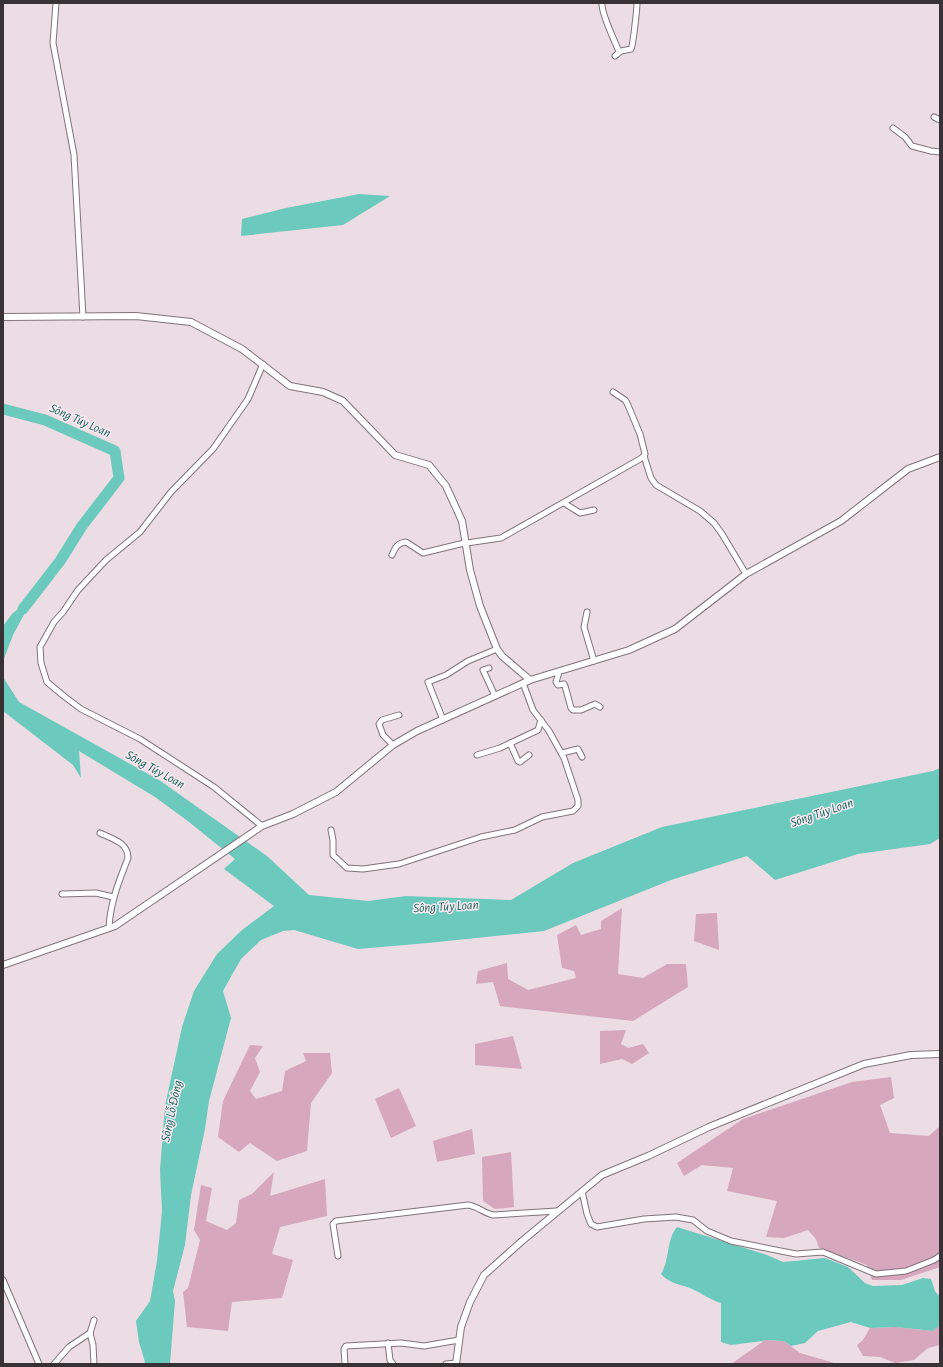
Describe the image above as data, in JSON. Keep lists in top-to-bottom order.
{
  "water": ["Sông Túy Loan", "Sông Lỗ Đông"]
}
